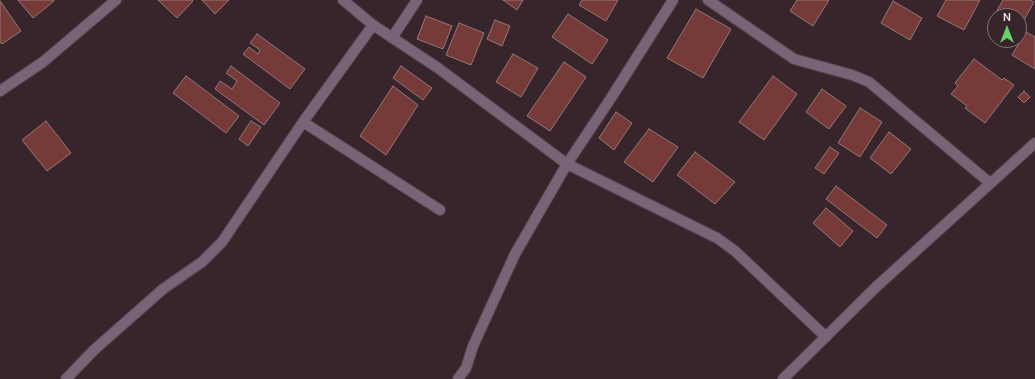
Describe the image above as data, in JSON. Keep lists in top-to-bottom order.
{
  "north": "top"
}
